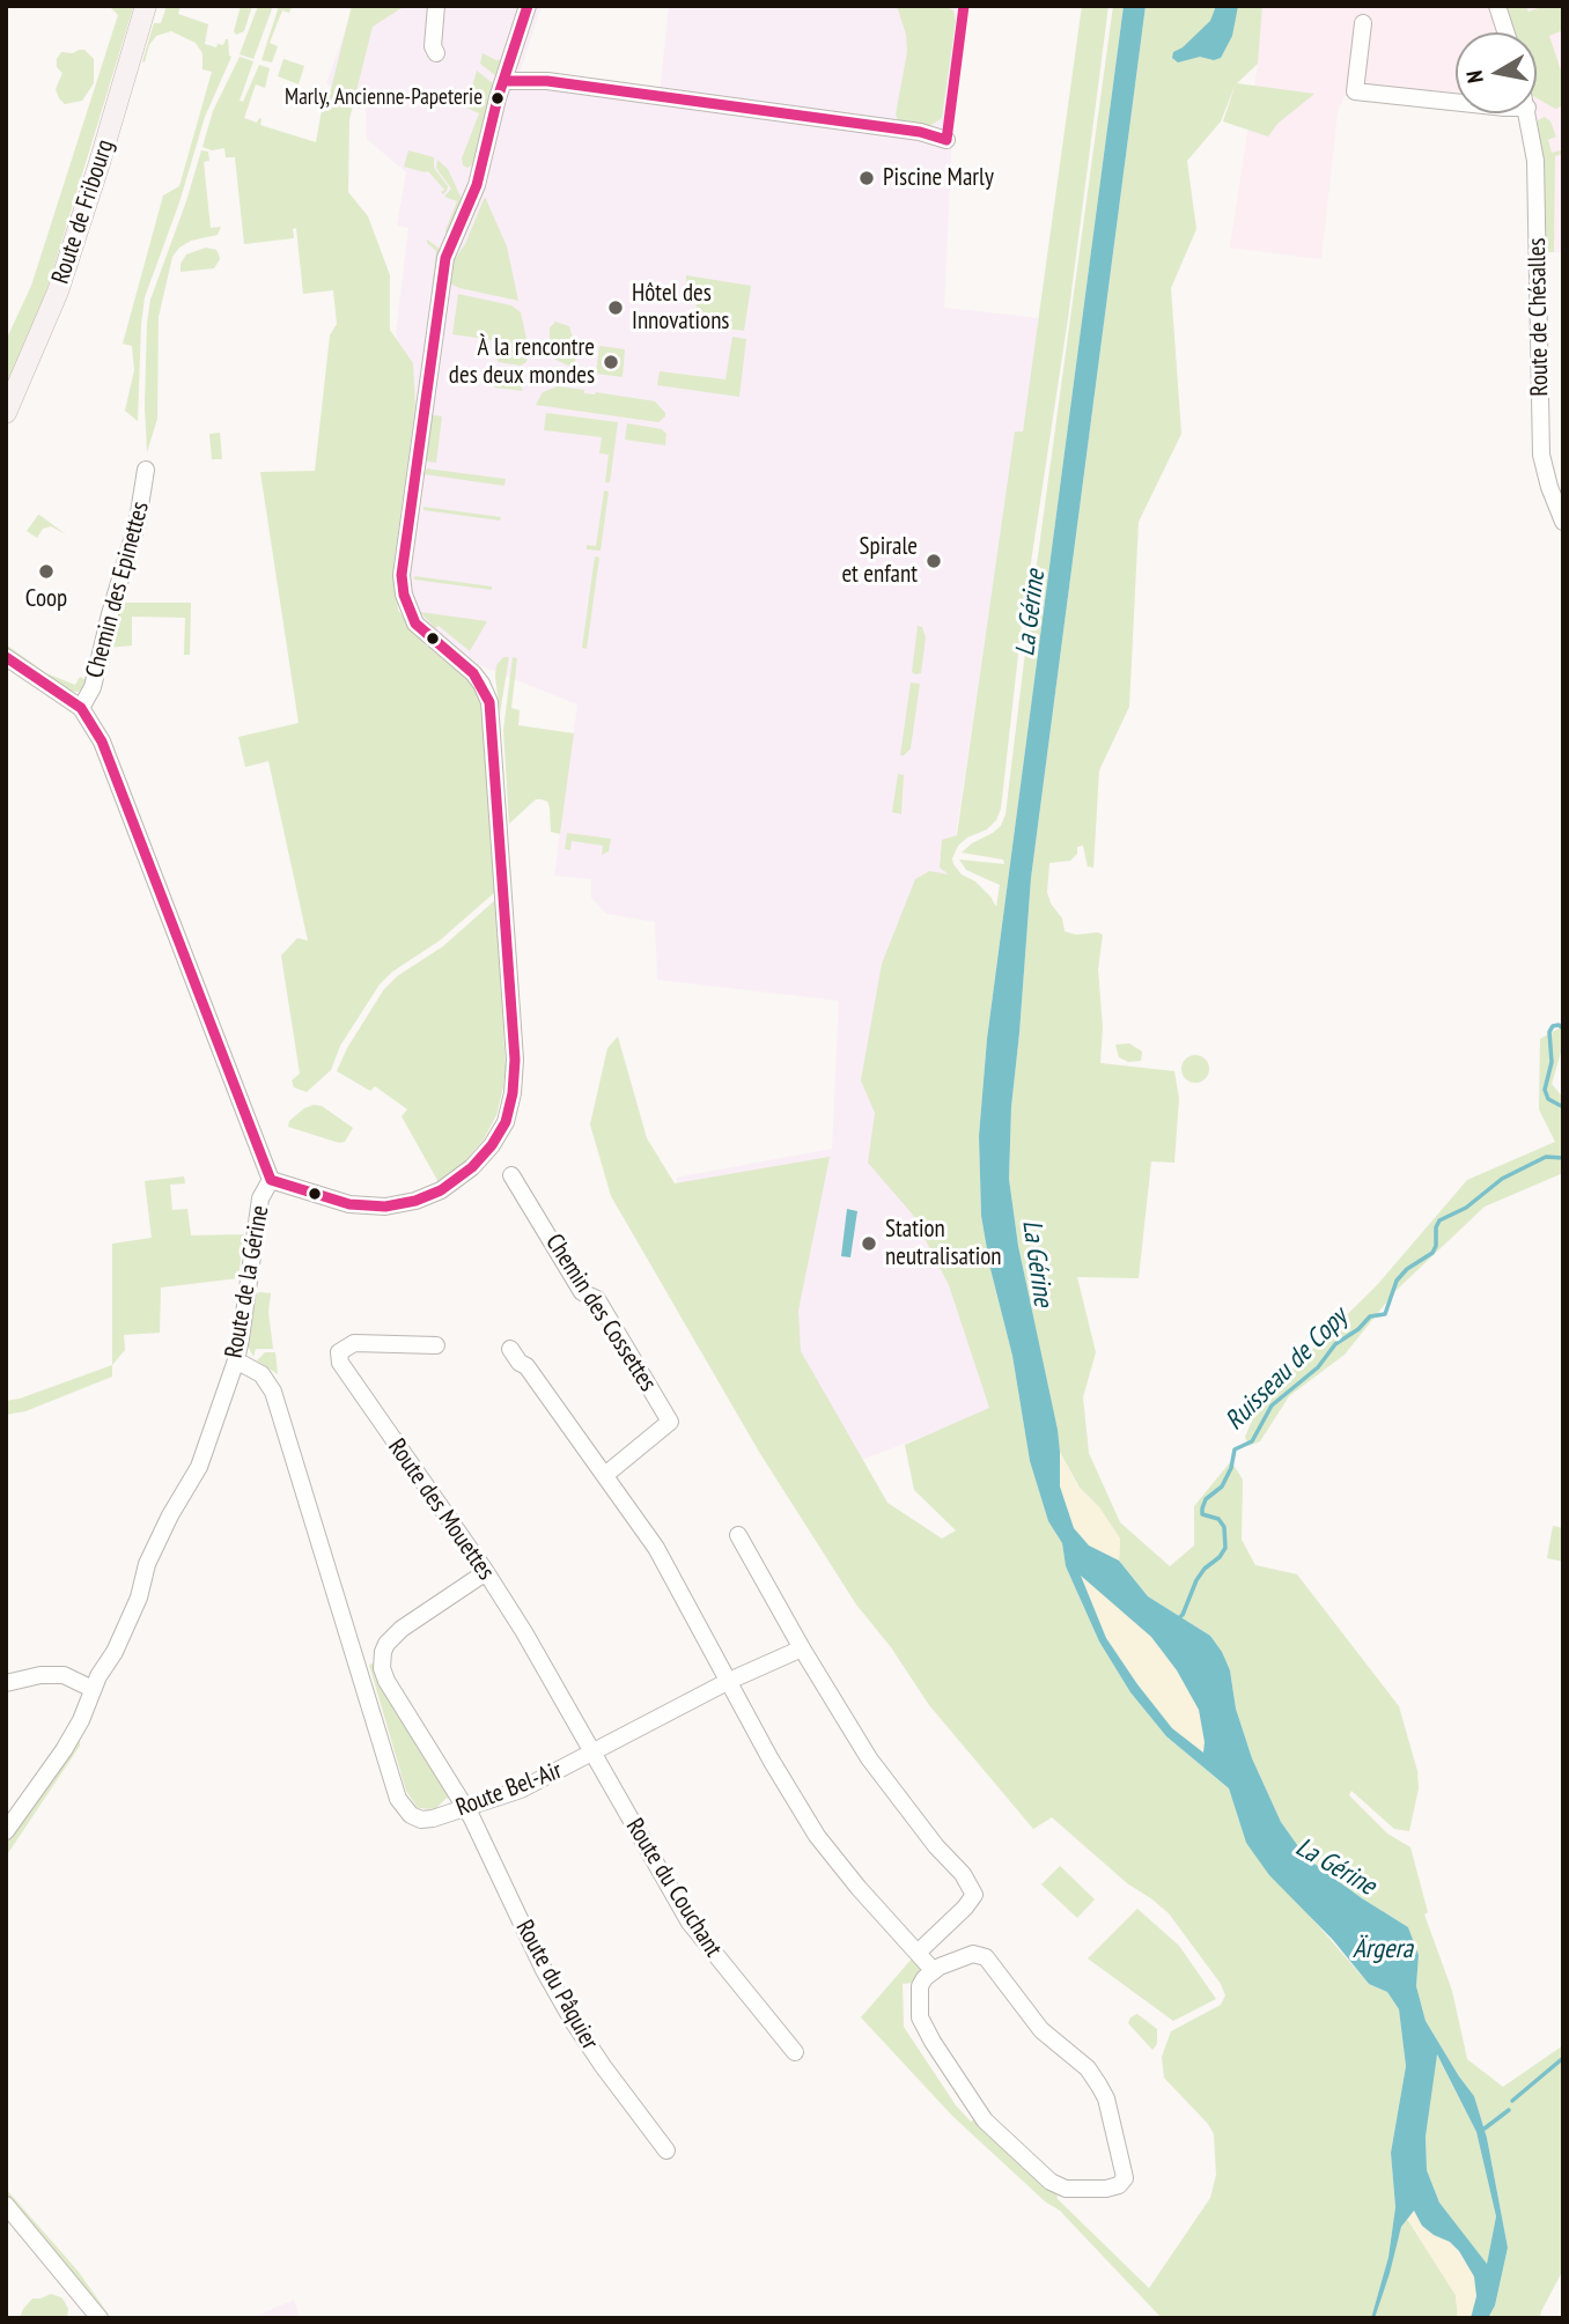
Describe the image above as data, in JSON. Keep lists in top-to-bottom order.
{
  "streets": {
    "main road": ["Route de Fribourg"],
    "street": [
      "Route de Chésalles",
      "Chemin des Epinettes",
      "Route de la Gérine",
      "Chemin des Cossettes",
      "Route des Mouettes",
      "Route Bel-Air",
      "Route du Couchant",
      "Route du Pâquier"
    ]
  },
  "crossings": [
    ["Chemin des Epinettes", "Route de la Gérine"],
    ["Route de la Gérine", "Route Bel-Air"],
    ["Route des Mouettes", "Route Bel-Air"],
    ["Route des Mouettes", "Route du Couchant"],
    ["Route des Mouettes", "Route du Pâquier"],
    ["Route Bel-Air", "Route du Couchant"],
    ["Route Bel-Air", "Route du Pâquier"]
  ],
  "water": ["La Gérine", "Ruisseau de Copy", "Ärgera"],
  "places": [
    "Marly, Ancienne-Papeterie",
    "Piscine Marly",
    "Hôtel des Innovations",
    "À la rencontre des deux mondes",
    "Spirale et enfant",
    "Coop",
    "Station neutralisation"
  ],
  "north": "left"
}
